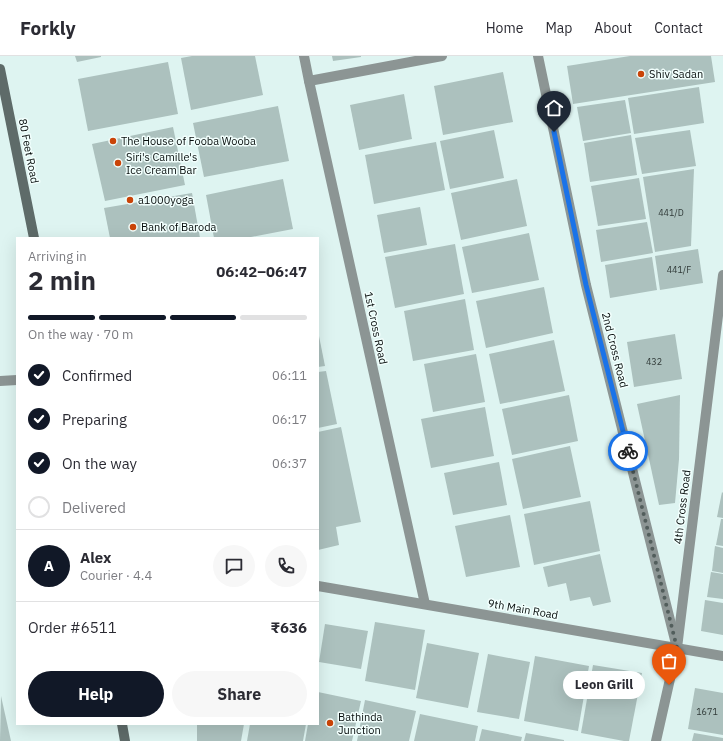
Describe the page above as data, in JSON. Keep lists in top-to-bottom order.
{
  "streets": {
    "main road": ["80 Feet Road"],
    "street": [
      "1st Cross Road",
      "2nd Cross Road",
      "4th Cross Road",
      "9th Main Road"
    ]
  },
  "crossings": [
    ["1st Cross Road", "9th Main Road"],
    ["2nd Cross Road", "4th Cross Road"],
    ["2nd Cross Road", "9th Main Road"],
    ["4th Cross Road", "9th Main Road"]
  ],
  "places": [
    "Shiv Sadan",
    "The House of Fooba Wooba",
    "Siri's Camille's Ice Cream Bar",
    "a1000yoga",
    "Bank of Baroda",
    "Leon Grill",
    "Bathinda Junction"
  ],
  "house_numbers": [
    "441/D",
    "441/F",
    "432",
    "1671"
  ],
  "page": {
    "header": "Forkly",
    "nav": [
      "Home",
      "Map",
      "About",
      "Contact"
    ],
    "heading": ["2 min", "Arriving in", "06:42–06:47"],
    "panel": [
      "Alex",
      "Courier · 4.4",
      "Order #6511",
      "₹636"
    ],
    "bar": "On the way · 70 m",
    "list": [
      ["Confirmed", "06:11"],
      ["Preparing", "06:17"],
      ["On the way", "06:37"],
      "Delivered"
    ],
    "round": "A",
    "buttons": ["Help", "Share"],
    "bubble": "Leon Grill"
  }
}
